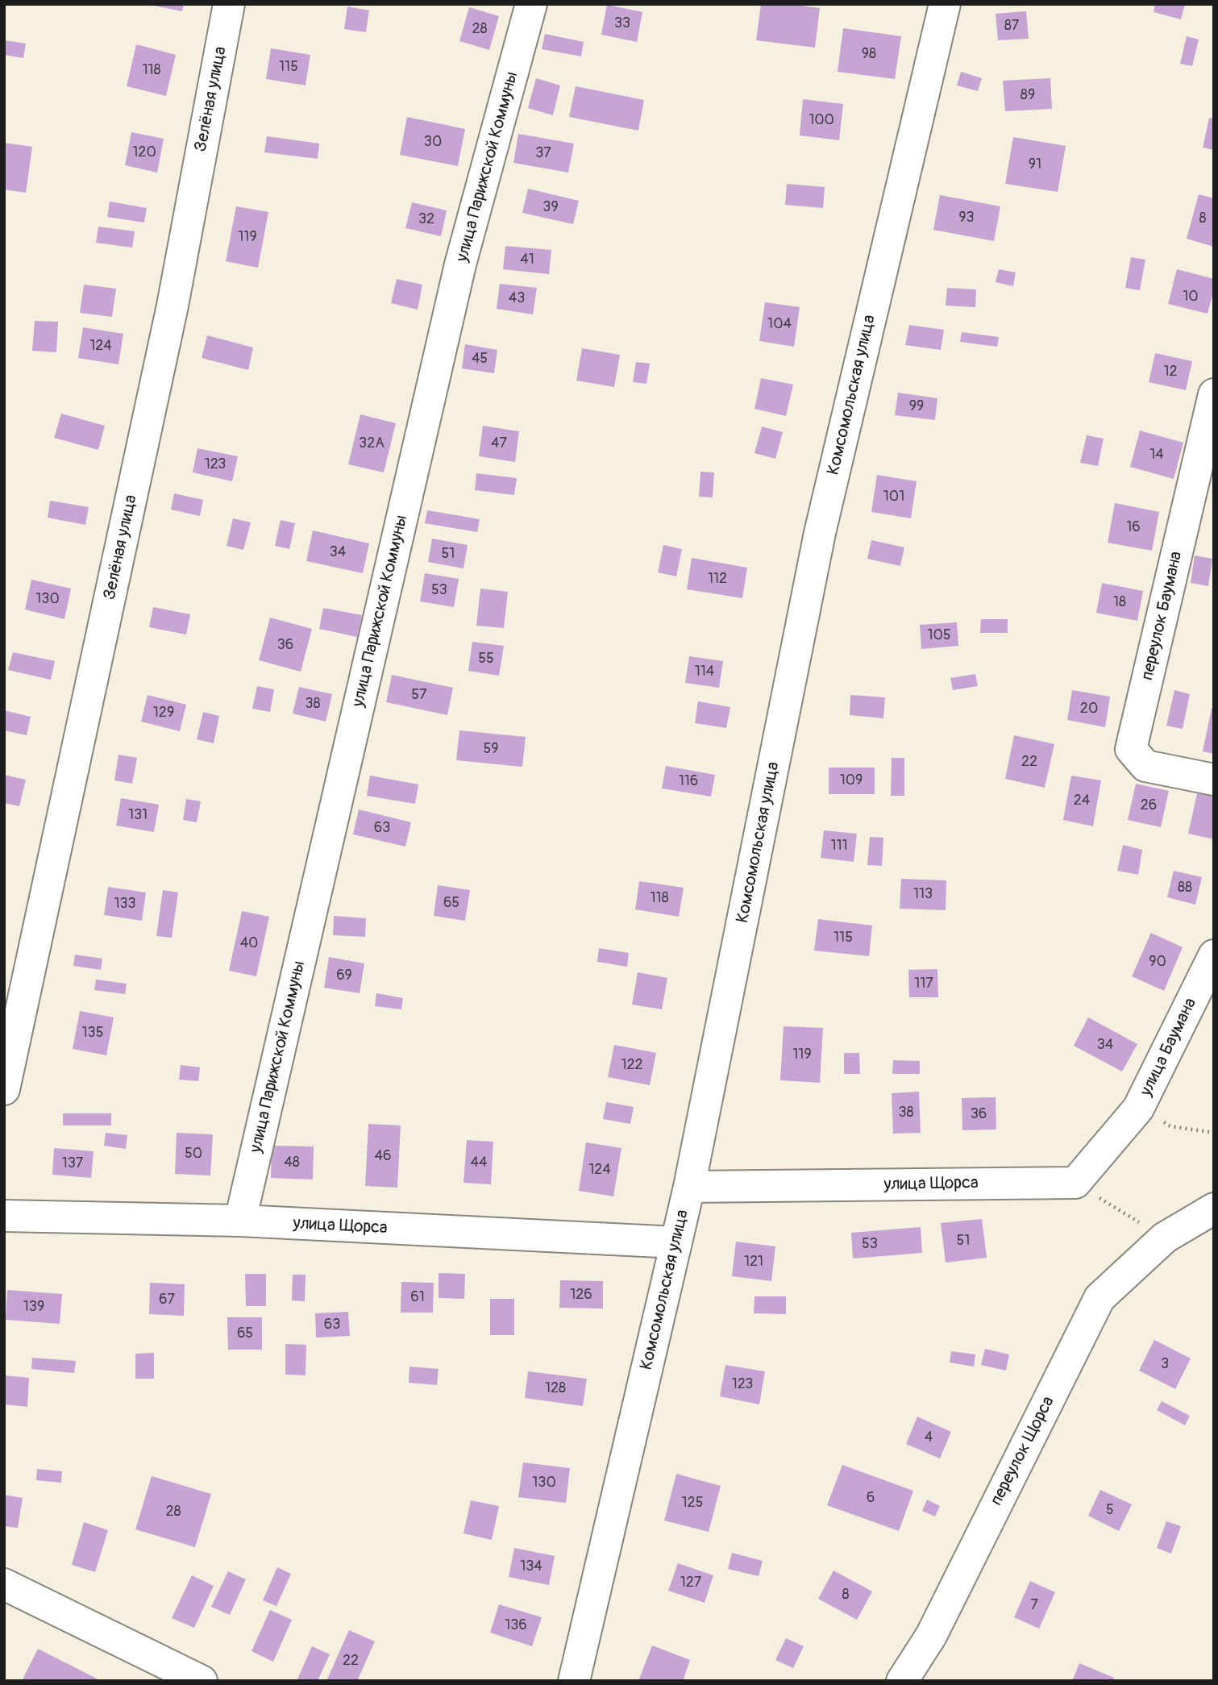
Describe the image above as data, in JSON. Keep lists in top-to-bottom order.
{
  "streets": {
    "street": [
      "Зелёная улица",
      "улица Парижской Коммуны",
      "Комсомольская улица",
      "переулок Баумана",
      "улица Баумана",
      "улица Щорса",
      "переулок Щорса"
    ]
  },
  "crossings": [
    ["улица Парижской Коммуны", "улица Щорса"],
    ["Комсомольская улица", "улица Щорса"]
  ],
  "house_numbers": [
    "33",
    "87",
    "28",
    "98",
    "115",
    "118",
    "89",
    "100",
    "30",
    "120",
    "37",
    "91",
    "39",
    "93",
    "8",
    "32",
    "119",
    "41",
    "10",
    "43",
    "104",
    "124",
    "45",
    "12",
    "99",
    "32А",
    "47",
    "14",
    "123",
    "101",
    "16",
    "34",
    "51",
    "112",
    "53",
    "130",
    "18",
    "105",
    "36",
    "55",
    "114",
    "57",
    "38",
    "20",
    "129",
    "59",
    "22",
    "109",
    "116",
    "24",
    "26",
    "131",
    "63",
    "111",
    "88",
    "113",
    "118",
    "65",
    "133",
    "115",
    "40",
    "90",
    "69",
    "117",
    "135",
    "34",
    "119",
    "122",
    "38",
    "36",
    "50",
    "46",
    "48",
    "44",
    "137",
    "124",
    "51",
    "53",
    "121",
    "126",
    "61",
    "67",
    "139",
    "63",
    "65",
    "3",
    "123",
    "128",
    "4",
    "130",
    "6",
    "125",
    "5",
    "28",
    "134",
    "127",
    "8",
    "7",
    "136",
    "22"
  ]
}
